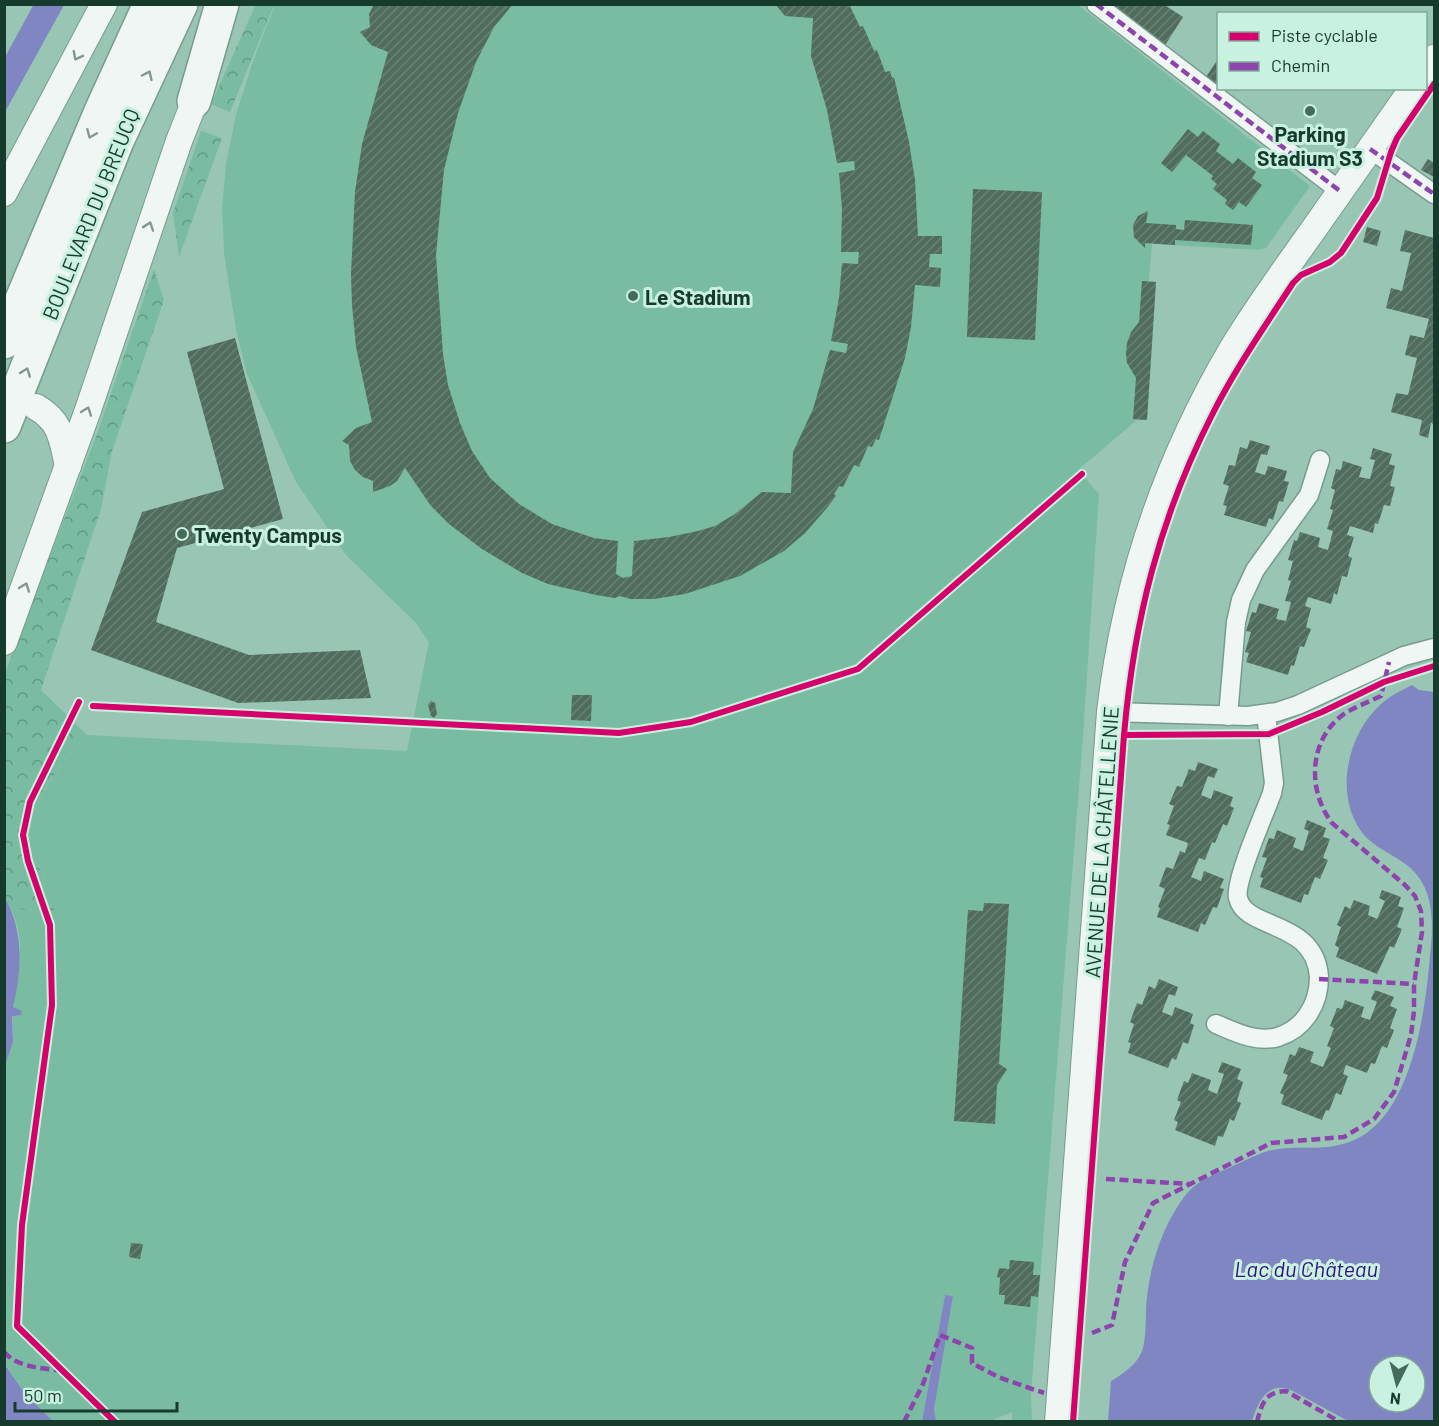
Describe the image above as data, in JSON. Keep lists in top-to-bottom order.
{
  "streets": {
    "highway": ["BOULEVARD DU BREUCQ"],
    "street": ["AVENUE DE LA CHÂTELLENIE"]
  },
  "water": ["Lac du Château"],
  "places": ["Parking Stadium S3", "Le Stadium", "Twenty Campus"],
  "legend": ["Piste cyclable", "Chemin"],
  "scale_bar": "50 m",
  "north": "bottom"
}
